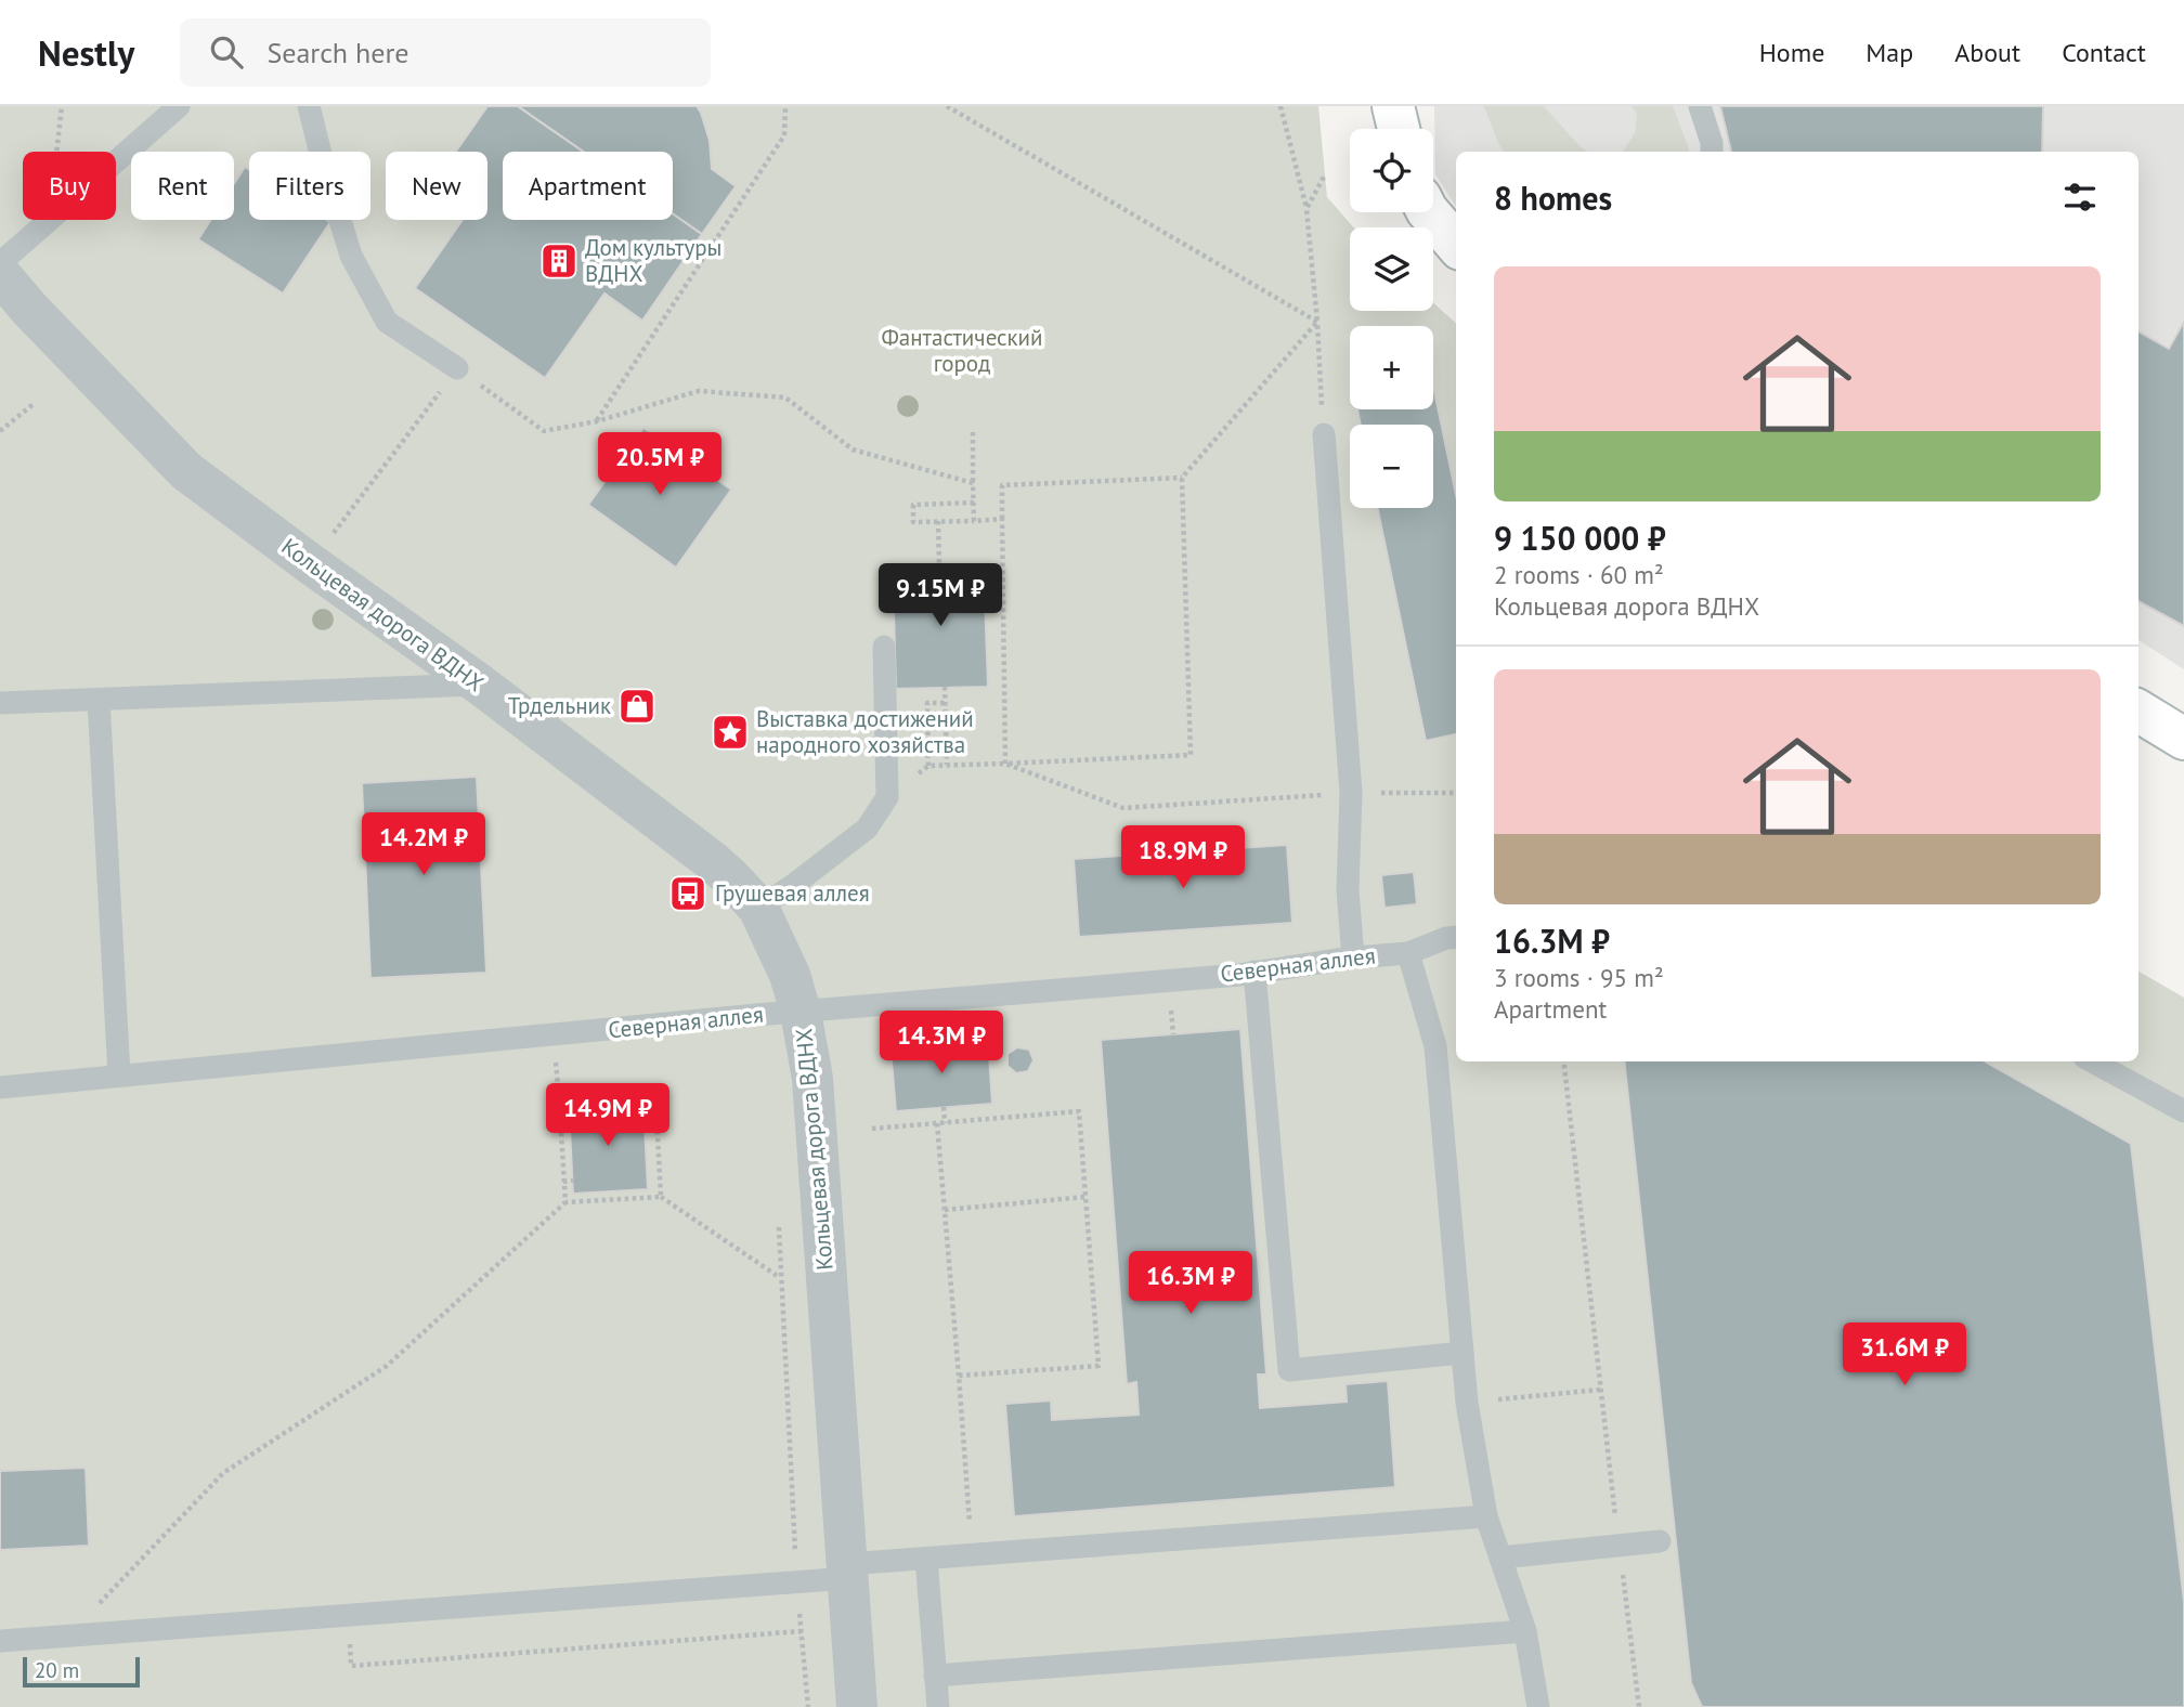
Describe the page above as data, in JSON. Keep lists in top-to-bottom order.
{
  "streets": {
    "street": ["Кольцевая дорога ВДНХ"],
    "lane": ["Северная аллея"]
  },
  "crossings": [
    ["Кольцевая дорога ВДНХ", "Северная аллея"]
  ],
  "parks": ["Фантастический город"],
  "places": {
    "building": ["Дом культуры ВДНХ"],
    "shop": ["Трдельник"],
    "place": ["Выставка достижений народного хозяйства"],
    "bus stop": ["Грушевая аллея"]
  },
  "scale_bar": "20 m",
  "page": {
    "header": "Nestly",
    "search": "Search here",
    "nav": [
      "Home",
      "Map",
      "About",
      "Contact"
    ],
    "map_buttons": ["+", "−"],
    "chip": [
      "Buy",
      "Rent",
      "Filters",
      "New",
      "Apartment"
    ],
    "heading": "8 homes",
    "list": [
      {
        "name": "9 150 000 ₽",
        "note": "2 rooms · 60 m² · Кольцевая дорога ВДНХ"
      },
      {
        "name": "16.3M ₽",
        "note": "3 rooms · 95 m² · Apartment"
      }
    ],
    "price": [
      "20.5M ₽",
      "9.15M ₽",
      "14.2M ₽",
      "18.9M ₽",
      "14.3M ₽",
      "14.9M ₽",
      "16.3M ₽",
      "31.6M ₽"
    ],
    "scale": "20 m"
  }
}
